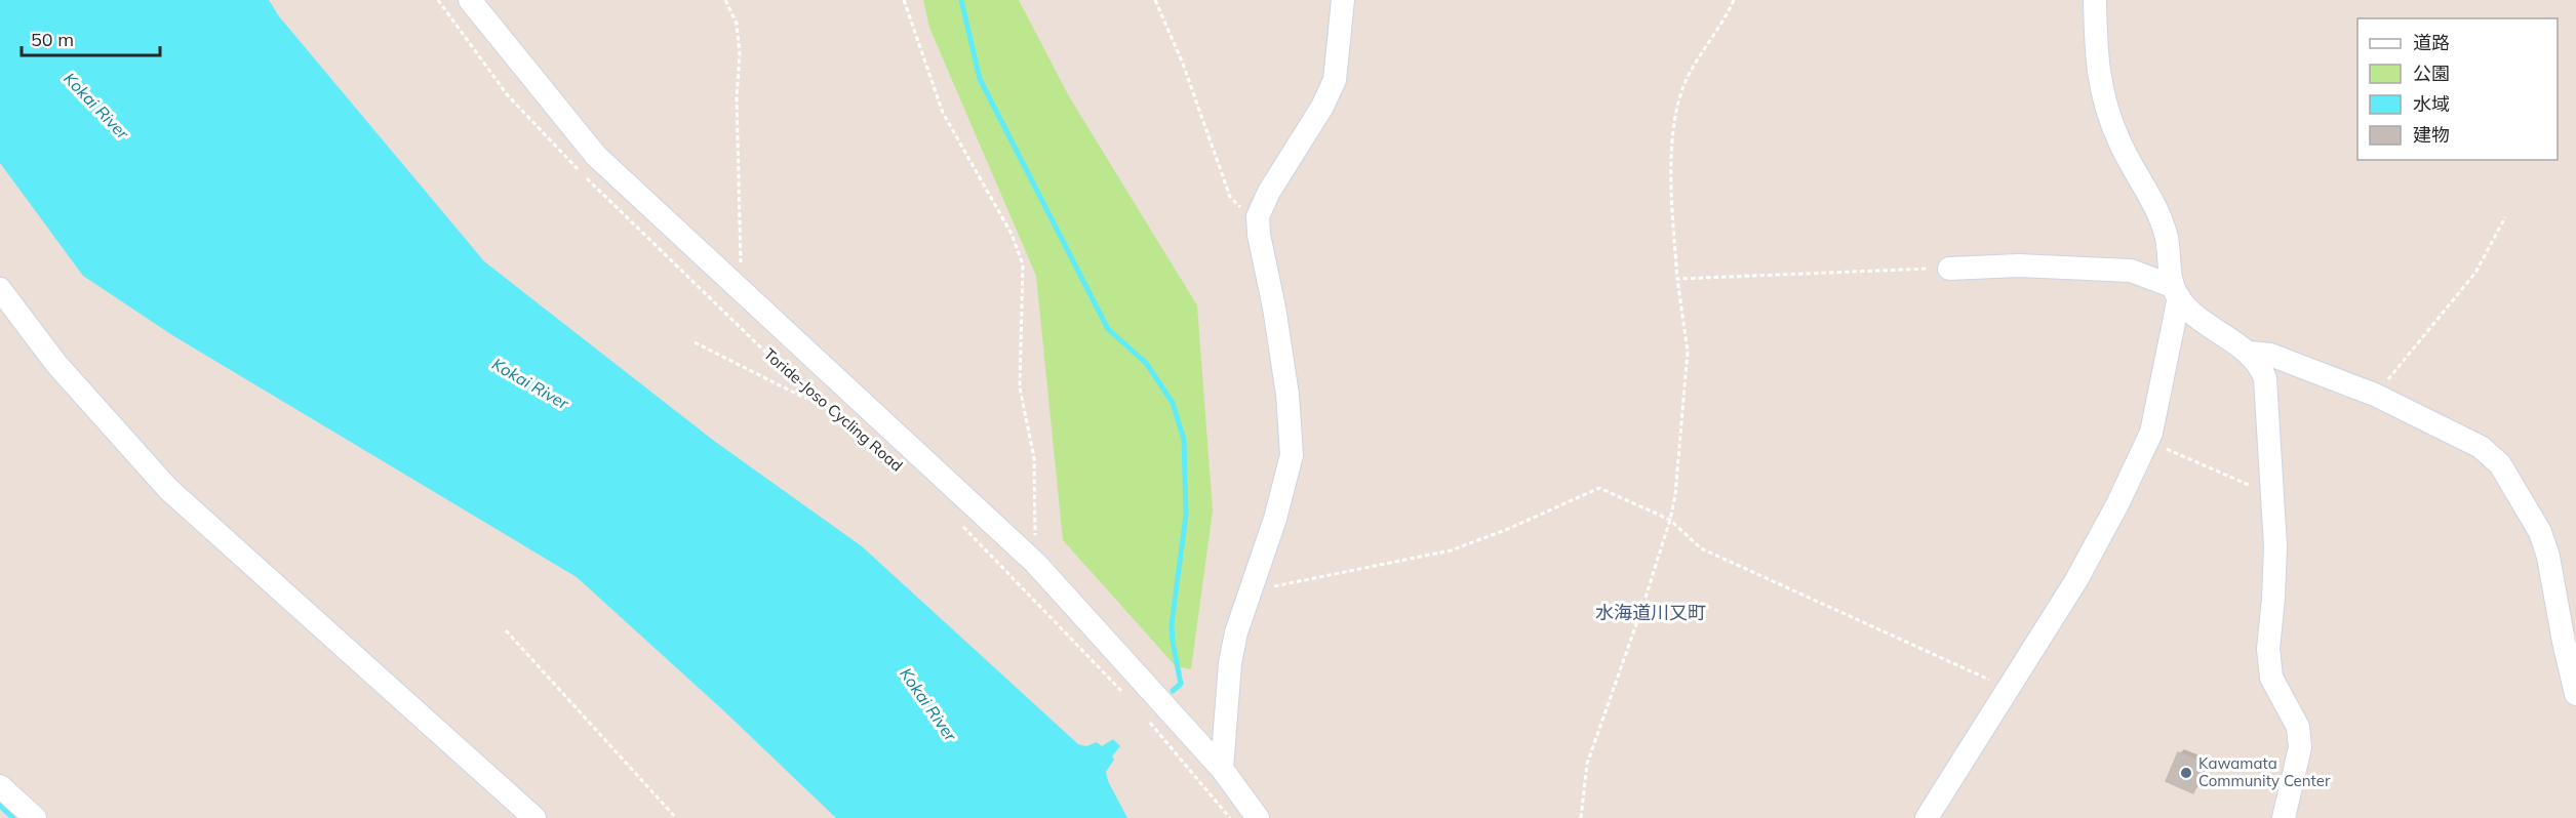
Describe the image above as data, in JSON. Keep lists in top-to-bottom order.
{
  "streets": {
    "path": ["Toride-Joso Cycling Road"]
  },
  "districts": ["水海道川又町"],
  "water": ["Kokai River"],
  "places": ["Kawamata Community Center"],
  "legend": [
    "道路",
    "公園",
    "水域",
    "建物"
  ],
  "scale_bar": "50 m"
}
